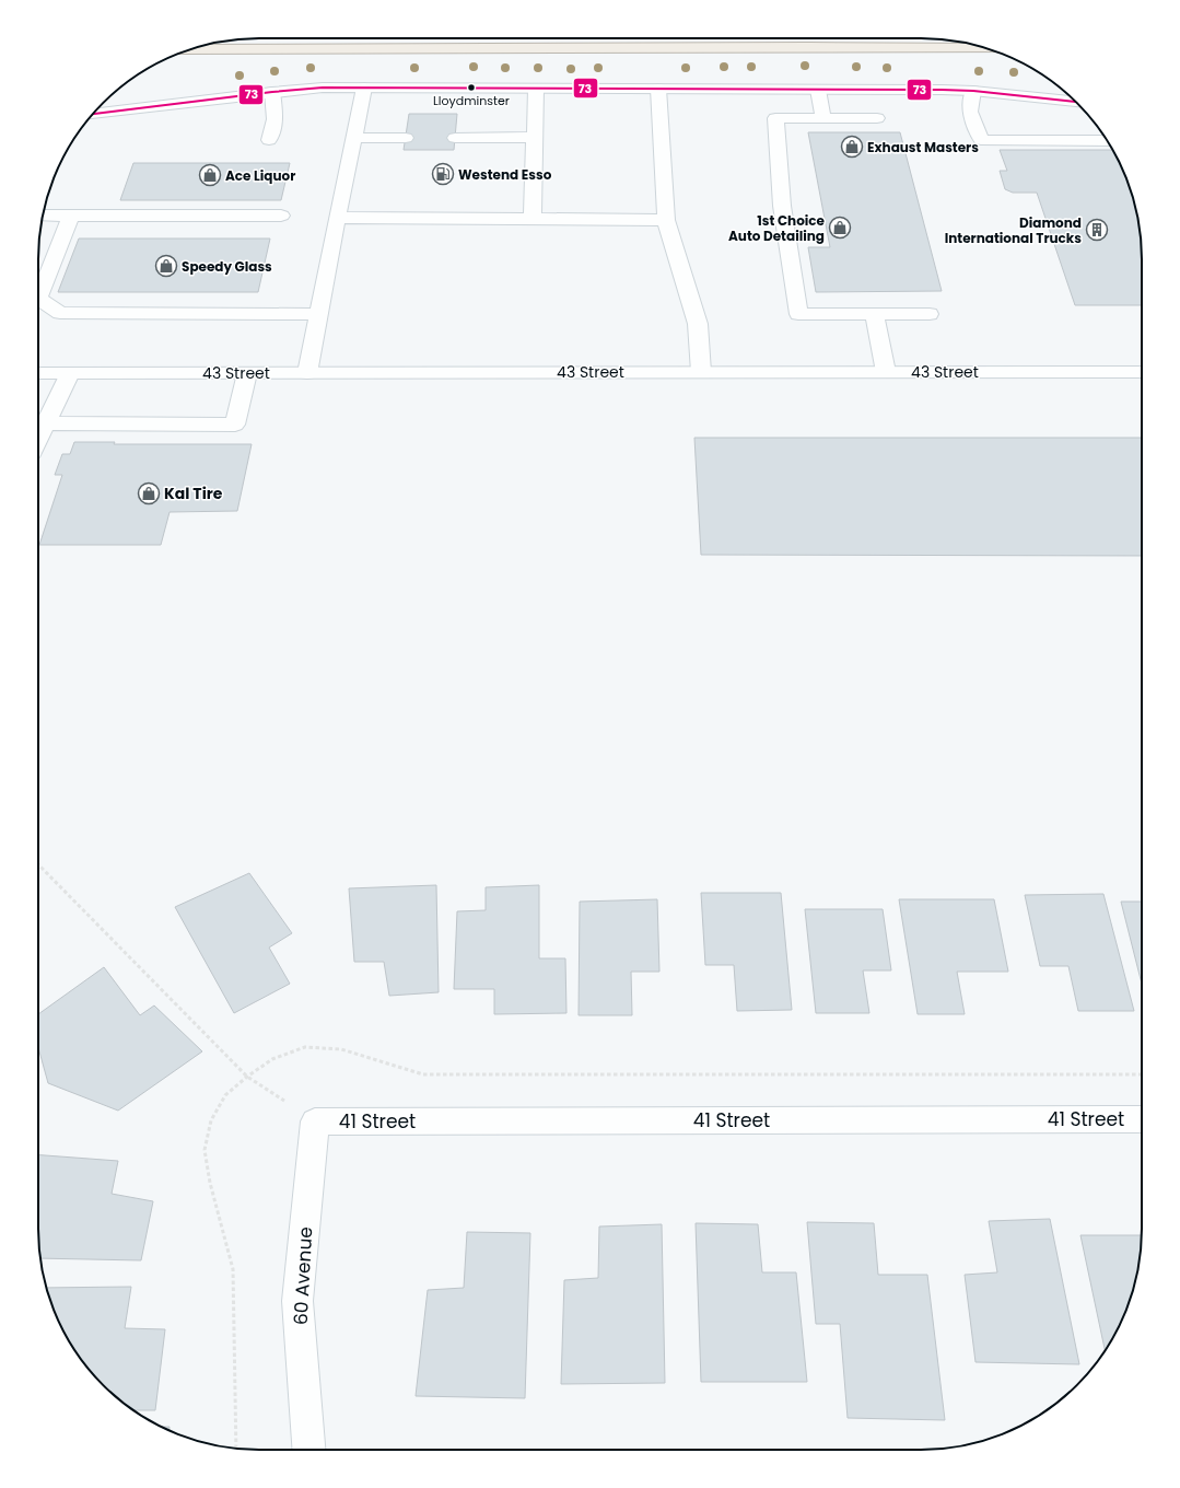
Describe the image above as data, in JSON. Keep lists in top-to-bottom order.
{
  "streets": {
    "street": ["43 Street", "41 Street", "60 Avenue"]
  },
  "crossings": [
    ["41 Street", "60 Avenue"]
  ],
  "places": {
    "other": ["Lloydminster"],
    "shop": [
      "Exhaust Masters",
      "Ace Liquor",
      "1st Choice Auto Detailing",
      "Speedy Glass",
      "Kal Tire"
    ],
    "fuel station": ["Westend Esso"],
    "building": ["Diamond International Trucks"]
  },
  "lines": ["transit line 73"]
}
